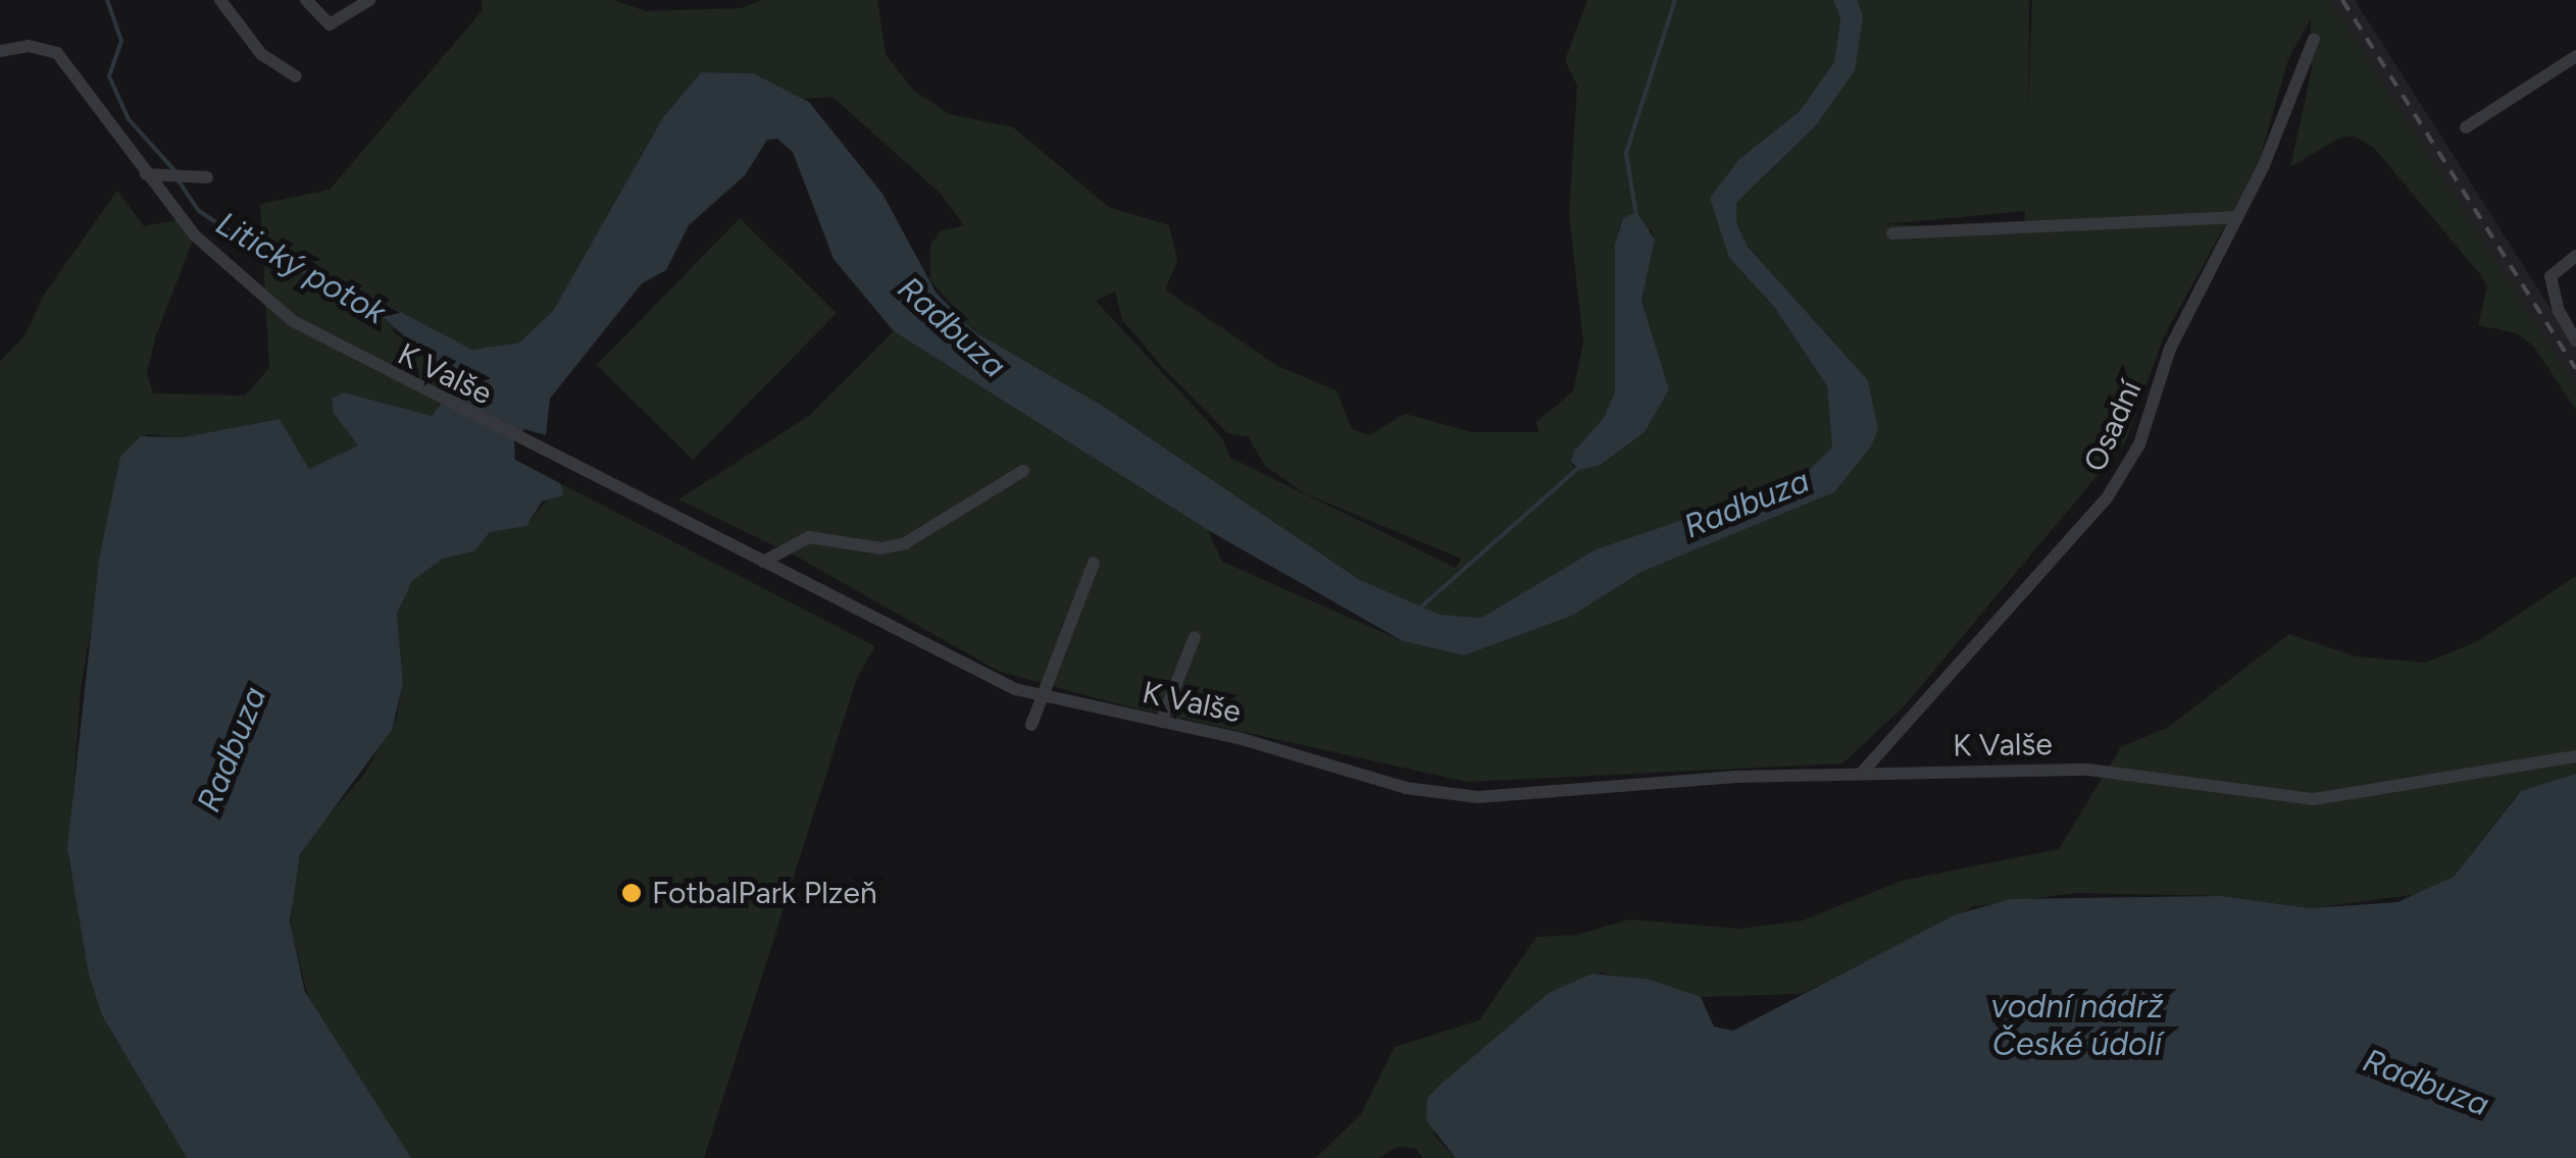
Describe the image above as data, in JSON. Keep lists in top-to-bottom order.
{
  "streets": {
    "street": ["K Valše", "Osadní"]
  },
  "crossings": [
    ["K Valše", "Osadní"]
  ],
  "water": ["Litický potok", "Radbuza", "vodní nádrž České údolí"],
  "places": ["FotbalPark Plzeň"]
}
